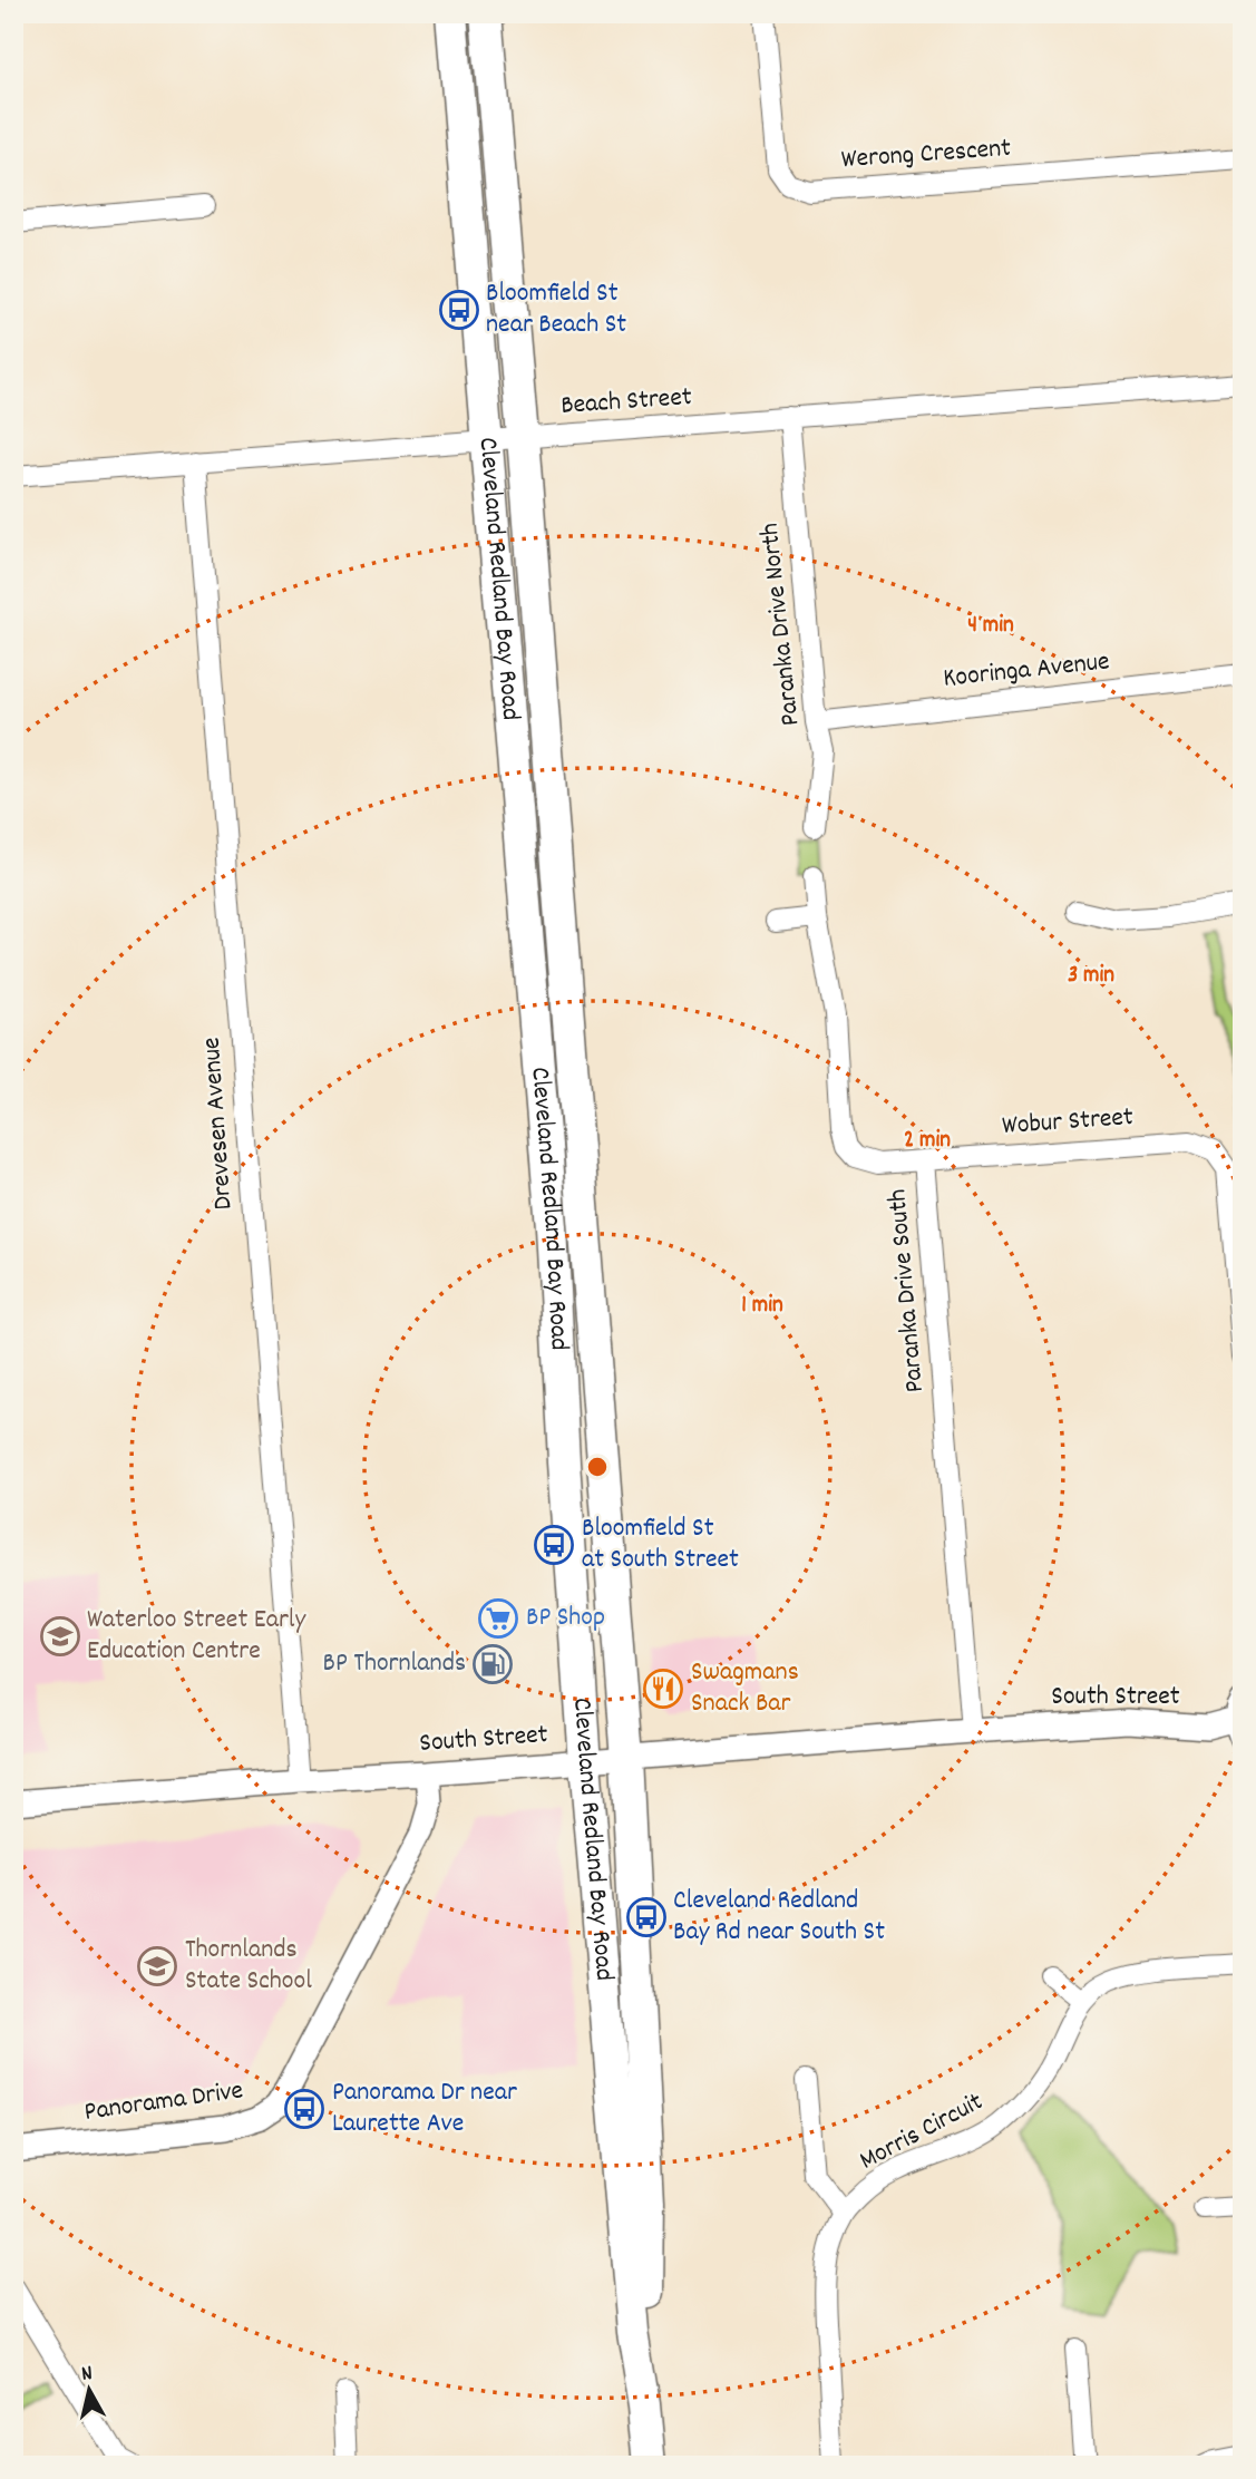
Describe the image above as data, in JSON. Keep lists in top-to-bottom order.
{
  "streets": {
    "highway": ["Cleveland Redland Bay Road"],
    "street": [
      "Werong Crescent",
      "Beach Street",
      "Paranka Drive North",
      "Kooringa Avenue",
      "Wobur Street",
      "Drevesen Avenue",
      "Paranka Drive South",
      "South Street",
      "Panorama Drive",
      "Morris Circuit"
    ]
  },
  "crossings": [
    ["Beach Street", "Cleveland Redland Bay Road"],
    ["Beach Street", "Paranka Drive North"],
    ["Beach Street", "Drevesen Avenue"],
    ["Cleveland Redland Bay Road", "South Street"],
    ["Paranka Drive North", "Kooringa Avenue"],
    ["Wobur Street", "Paranka Drive South"],
    ["Drevesen Avenue", "South Street"],
    ["Paranka Drive South", "South Street"],
    ["South Street", "Panorama Drive"]
  ],
  "places": {
    "bus stop": [
      "Bloomfield St near Beach St",
      "Bloomfield St at South Street",
      "Cleveland Redland Bay Rd near South St",
      "Panorama Dr near Laurette Ave"
    ],
    "supermarket": ["BP Shop"],
    "school or university": ["Waterloo Street Early Education Centre", "Thornlands State School"],
    "fuel station": ["BP Thornlands"],
    "restaurant": ["Swagmans Snack Bar"]
  },
  "north": "top",
  "rings": [
    "4 min",
    "3 min",
    "2 min",
    "1 min"
  ]
}
